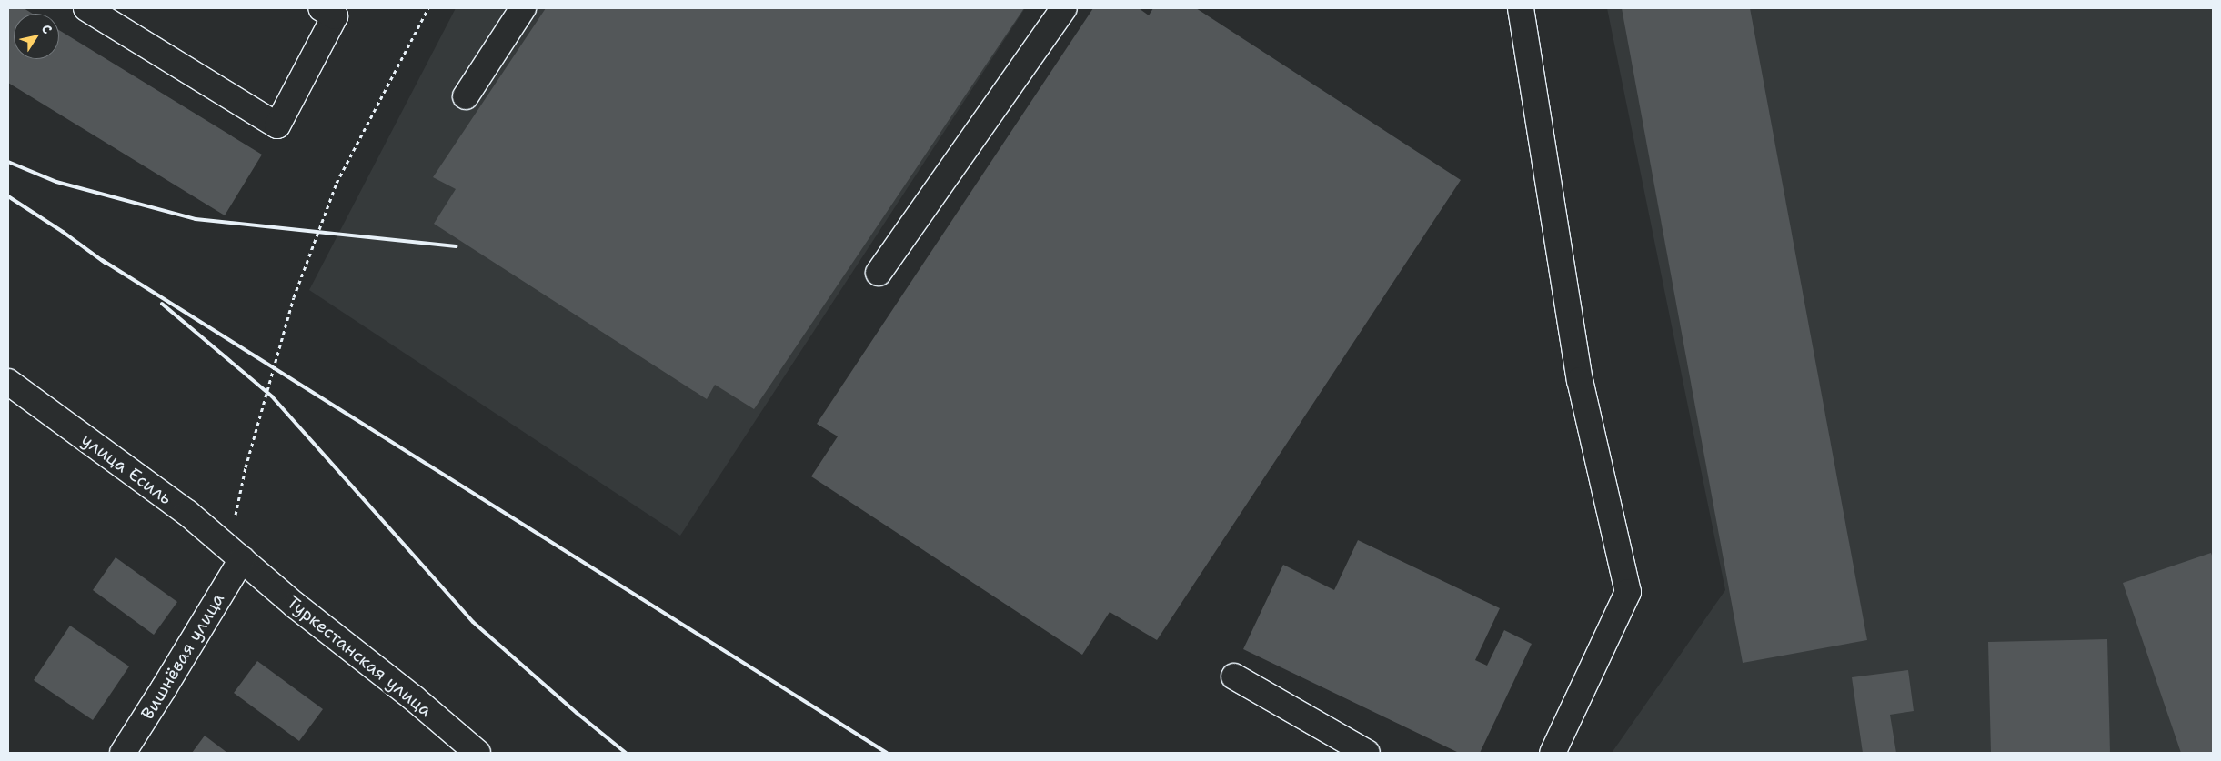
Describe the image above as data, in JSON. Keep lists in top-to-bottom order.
{
  "streets": {
    "street": ["улица Есиль", "Вишнёвая улица", "Туркестанская улица"]
  },
  "crossings": [
    ["улица Есиль", "Вишнёвая улица"],
    ["улица Есиль", "Туркестанская улица"],
    ["Вишнёвая улица", "Туркестанская улица"]
  ],
  "north": "top right"
}
